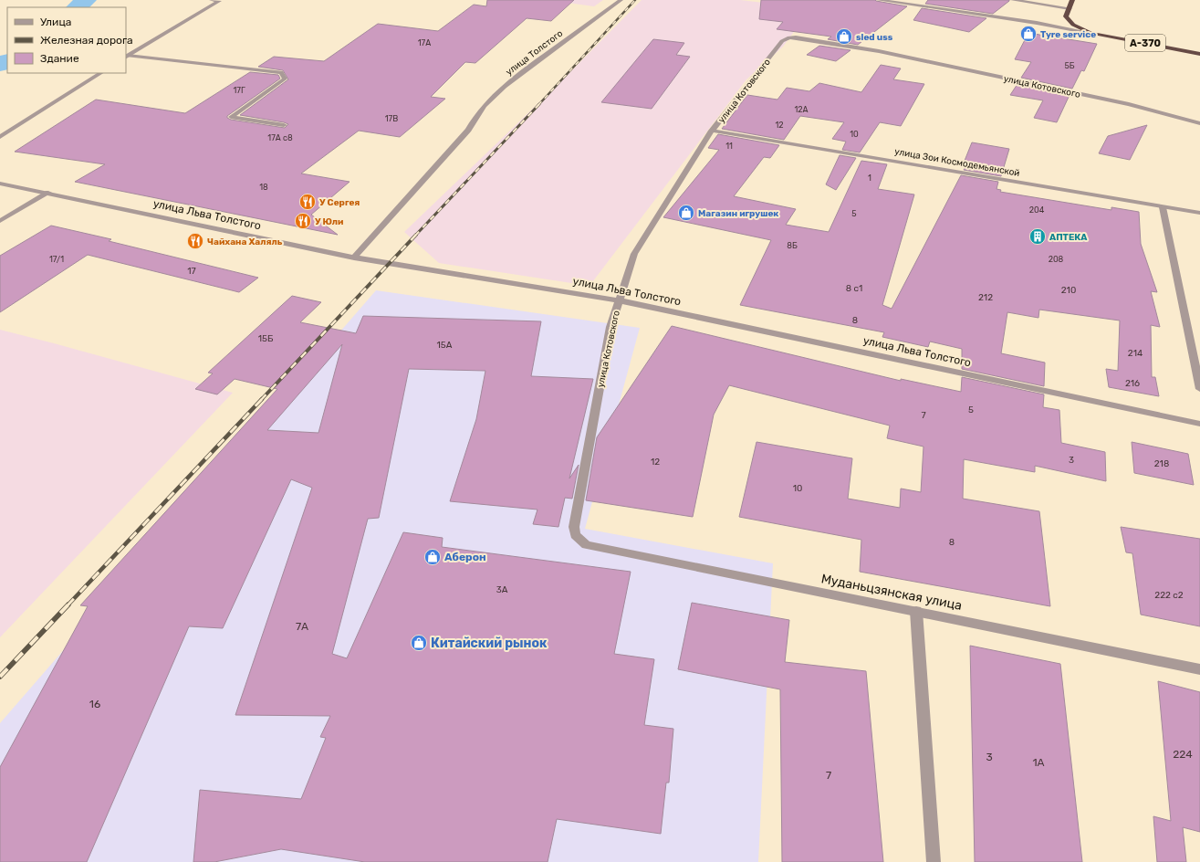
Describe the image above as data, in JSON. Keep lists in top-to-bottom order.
{
  "streets": {
    "highway": ["А-370"],
    "street": [
      "улица Толстого",
      "улица Котовского",
      "улица Зои Космодемьянской",
      "улица Льва Толстого",
      "Муданьцзянская улица"
    ]
  },
  "crossings": [
    ["улица Толстого", "улица Льва Толстого"],
    ["улица Котовского", "улица Зои Космодемьянской"],
    ["улица Котовского", "улица Льва Толстого"],
    ["улица Котовского", "Муданьцзянская улица"]
  ],
  "places": {
    "shop": [
      "Tyre service",
      "sled uss",
      "Магазин игрушек",
      "Аберон",
      "Китайский рынок"
    ],
    "restaurant": ["У Сергея", "У Юли", "Чайхана Халяль"],
    "building": ["АПТЕКА"]
  },
  "house_numbers": [
    "17А",
    "5Б",
    "17Г",
    "12А",
    "17В",
    "12",
    "10",
    "17А с8",
    "11",
    "1",
    "18",
    "204",
    "5",
    "8Б",
    "17/1",
    "208",
    "17",
    "8 с1",
    "210",
    "212",
    "8",
    "15Б",
    "15А",
    "214",
    "216",
    "5",
    "7",
    "3",
    "12",
    "218",
    "10",
    "8",
    "3А",
    "222 с2",
    "7А",
    "16",
    "224",
    "3",
    "1А",
    "7"
  ],
  "legend": ["Улица", "Железная дорога", "Здание"]
}
